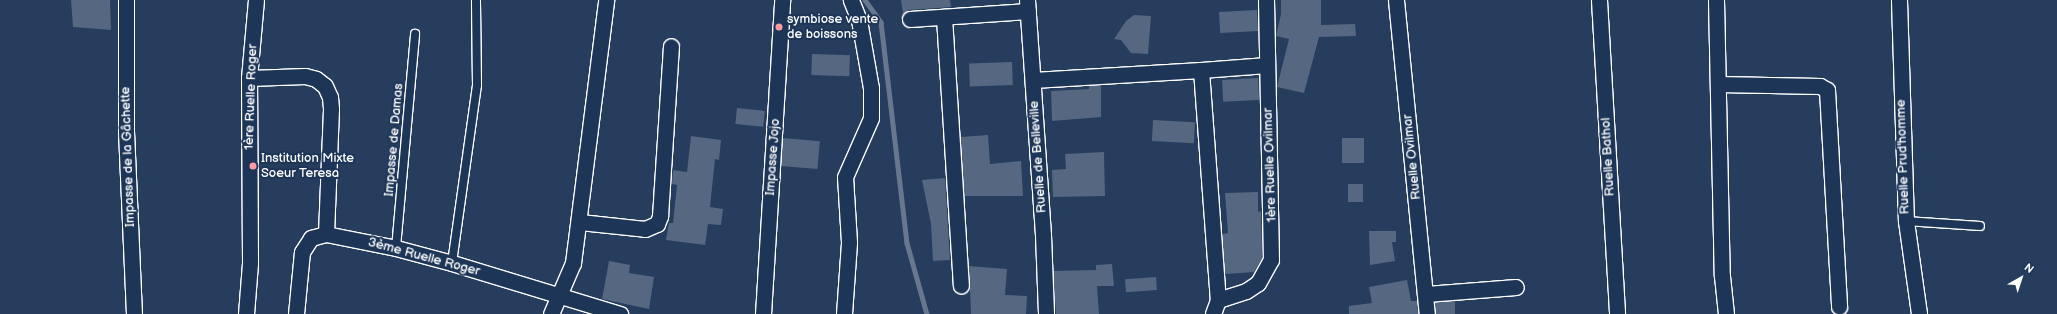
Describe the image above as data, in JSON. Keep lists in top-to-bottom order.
{
  "streets": {
    "street": [
      "1ère Ruelle Roger",
      "Impasse de la Gâchette",
      "Impasse Jojo",
      "Ruelle de Belleville",
      "Ruelle Ovilmar",
      "Ruelle Bathol",
      "Ruelle Prud'homme",
      "1ère Ruelle Ovilmar",
      "3ème Ruelle Roger"
    ],
    "lane": ["Impasse de Damas"]
  },
  "crossings": [
    ["Impasse de Damas", "3ème Ruelle Roger"]
  ],
  "places": ["symbiose vente de boissons", "Institution Mixte Soeur Teresa"],
  "north": "top right"
}
